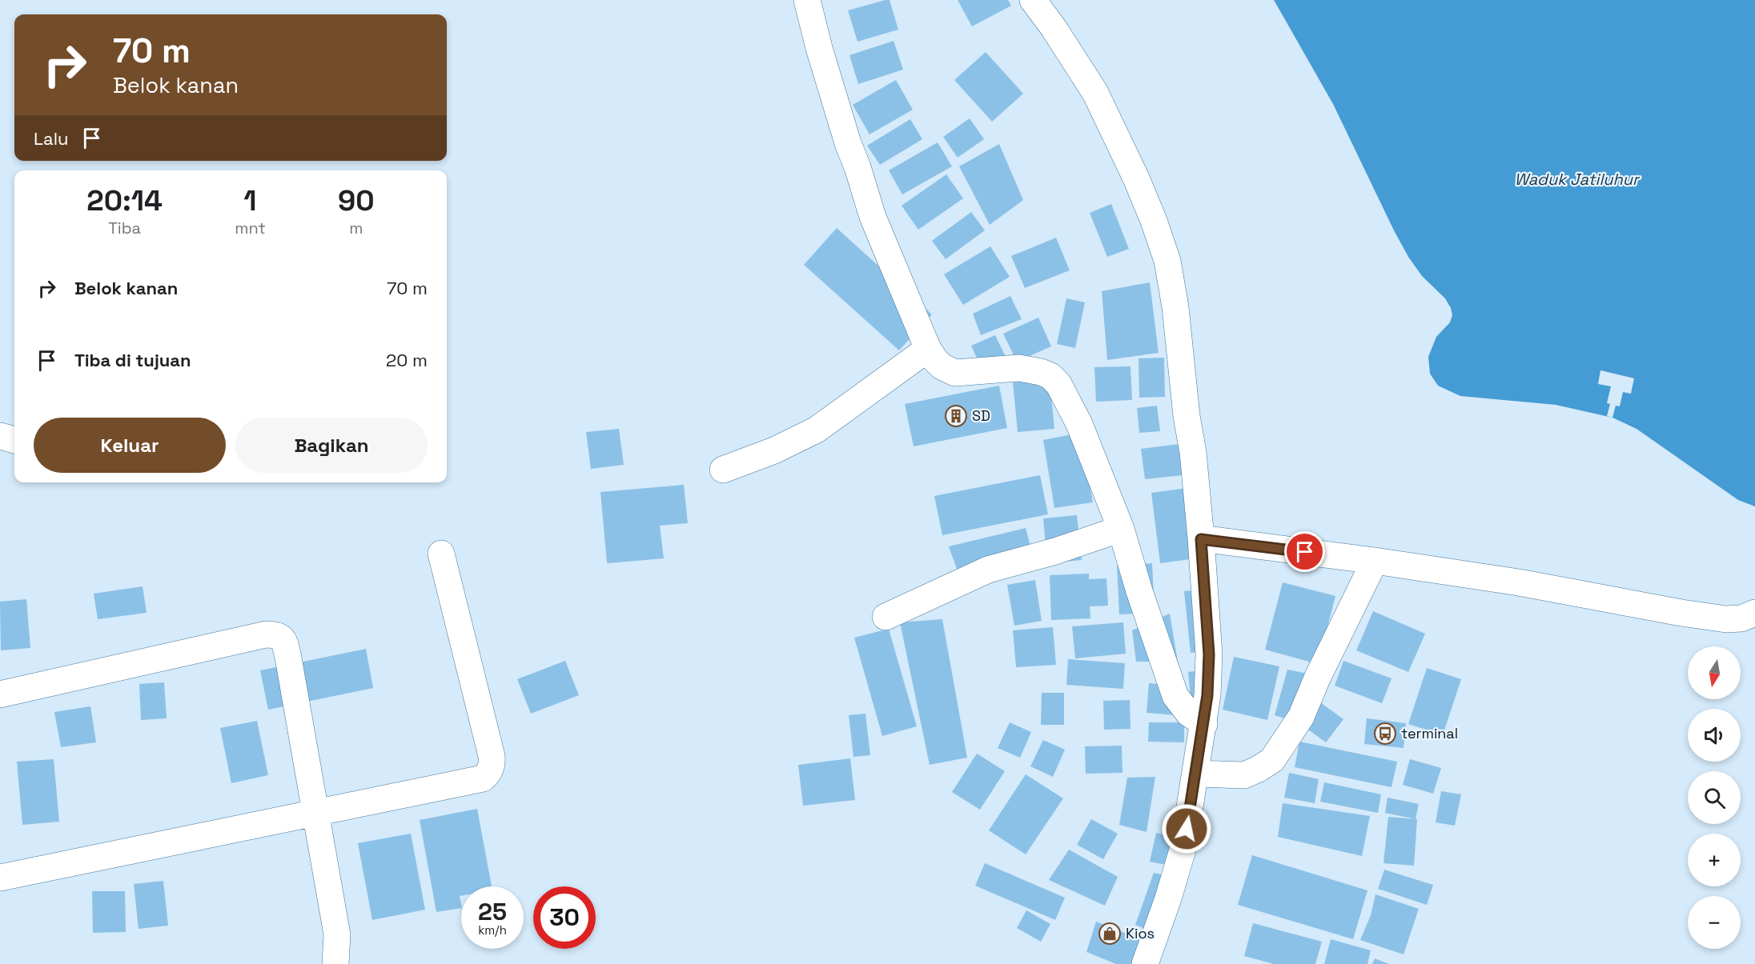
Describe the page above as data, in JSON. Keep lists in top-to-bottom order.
{
  "water": ["Waduk Jatiluhur"],
  "places": {
    "building": ["SD"],
    "bus stop": ["terminal"],
    "shop": ["Kios"]
  },
  "north": "bottom",
  "page": {
    "turn": ["70 m", "Belok kanan"],
    "then": "Lalu",
    "eta": [
      "20:14",
      "Tiba",
      "1",
      "mnt",
      "90",
      "m"
    ],
    "list": [
      {
        "name": "Belok kanan",
        "value": "70 m"
      },
      {
        "name": "Tiba di tujuan",
        "value": "20 m"
      }
    ],
    "buttons": ["Keluar", "Bagikan"],
    "map_buttons": ["+", "−"],
    "speed": "25 km/h",
    "limit": "30"
  }
}
